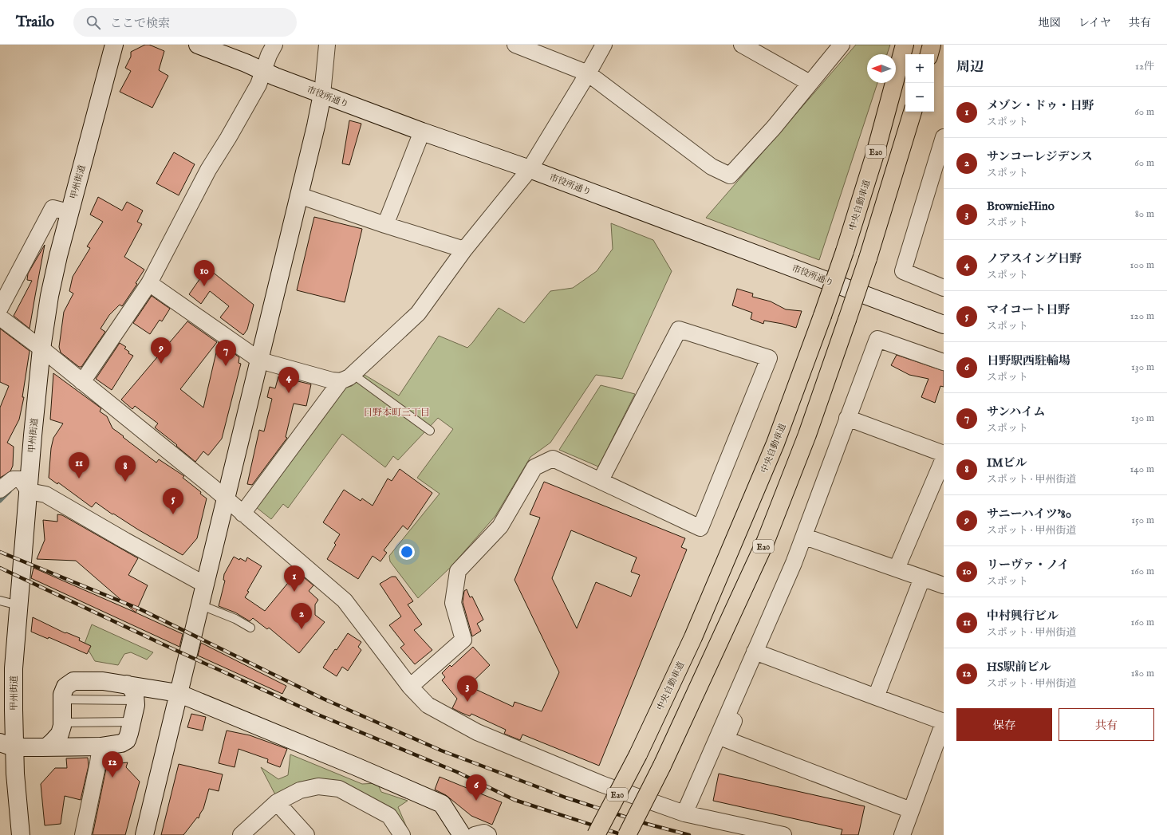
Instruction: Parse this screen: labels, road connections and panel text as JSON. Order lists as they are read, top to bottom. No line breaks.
{"streets":{"highway":["E20","中央自動車道"],"street":["市役所通り","甲州街道"]},"districts":["日野本町三丁目"],"north":"left","page":{"header":"Trailo","search":"ここで検索","nav":["地図","レイヤ","共有"],"heading":["周辺","12件"],"map_buttons":["+","−"],"list":[{"mark":"1","name":"メゾン・ドゥ・日野","note":"スポット","value":"60 m"},{"mark":"2","name":"サンコーレジデンス","note":"スポット","value":"60 m"},{"mark":"3","name":"BrownieHino","note":"スポット","value":"80 m"},{"mark":"4","name":"ノアスイング日野","note":"スポット","value":"100 m"},{"mark":"5","name":"マイコート日野","note":"スポット","value":"120 m"},{"mark":"6","name":"日野駅西駐輪場","note":"スポット","value":"130 m"},{"mark":"7","name":"サンハイム","note":"スポット","value":"130 m"},{"mark":"8","name":"IMビル","note":"スポット · 甲州街道","value":"140 m"},{"mark":"9","name":"サニーハイツ'80","note":"スポット · 甲州街道","value":"150 m"},{"mark":"10","name":"リーヴァ・ノイ","note":"スポット","value":"160 m"},{"mark":"11","name":"中村興行ビル","note":"スポット · 甲州街道","value":"160 m"},{"mark":"12","name":"HS駅前ビル","note":"スポット · 甲州街道","value":"180 m"}],"pins":["10","9","7","4","11","8","5","1","2","3","12","6"],"buttons":["保存","共有"]}}
